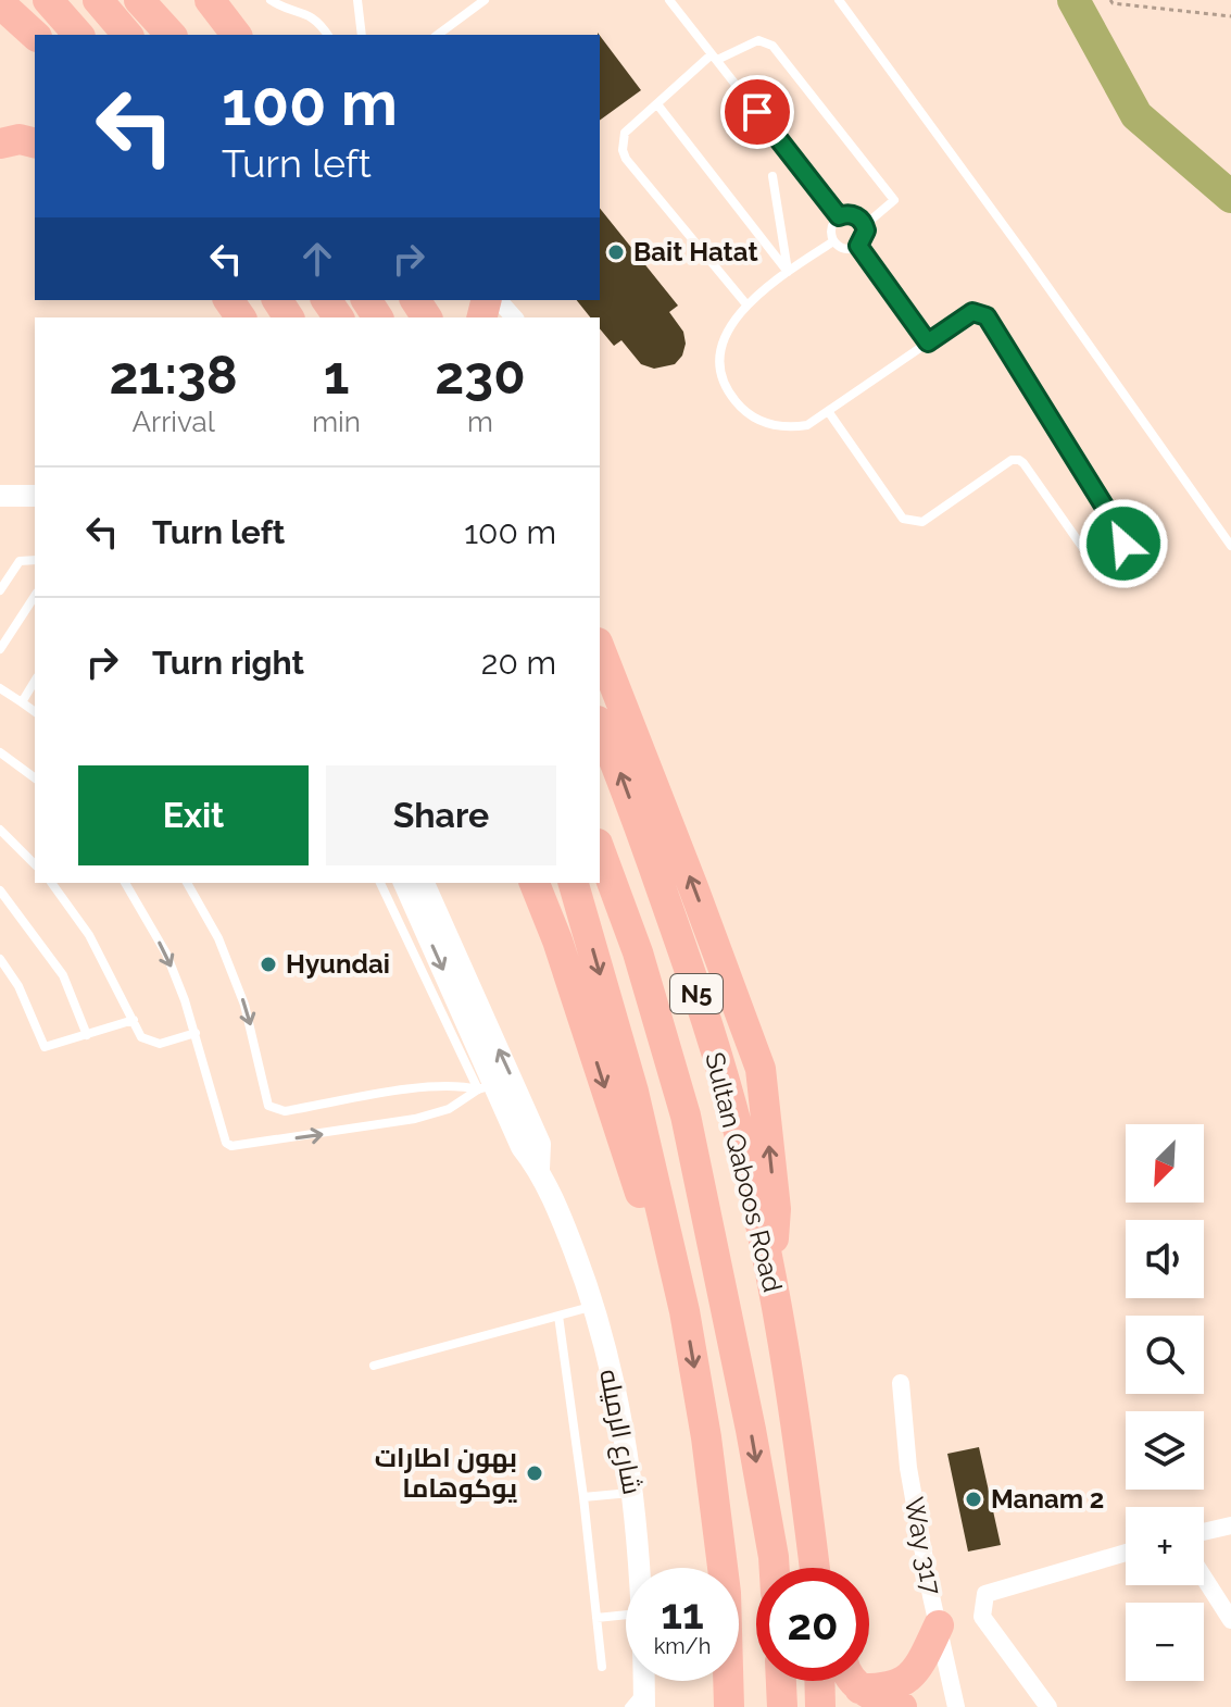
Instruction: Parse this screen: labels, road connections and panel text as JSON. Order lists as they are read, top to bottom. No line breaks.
{"streets":{"highway":["N5","Sultan Qaboos Road"],"street":["شارع الرميله","Way 317"]},"places":["Bait Hatat","Hyundai","بهون اطارات يوكوهاما","Manam 2"],"north":"bottom left","page":{"turn":["100 m","Turn left"],"eta":["21:38","Arrival","1","min","230","m"],"list":[{"name":"Turn left","value":"100 m"},{"name":"Turn right","value":"20 m"}],"buttons":["Exit","Share"],"map_buttons":["+","−"],"speed":"11 km/h","limit":"20"}}
